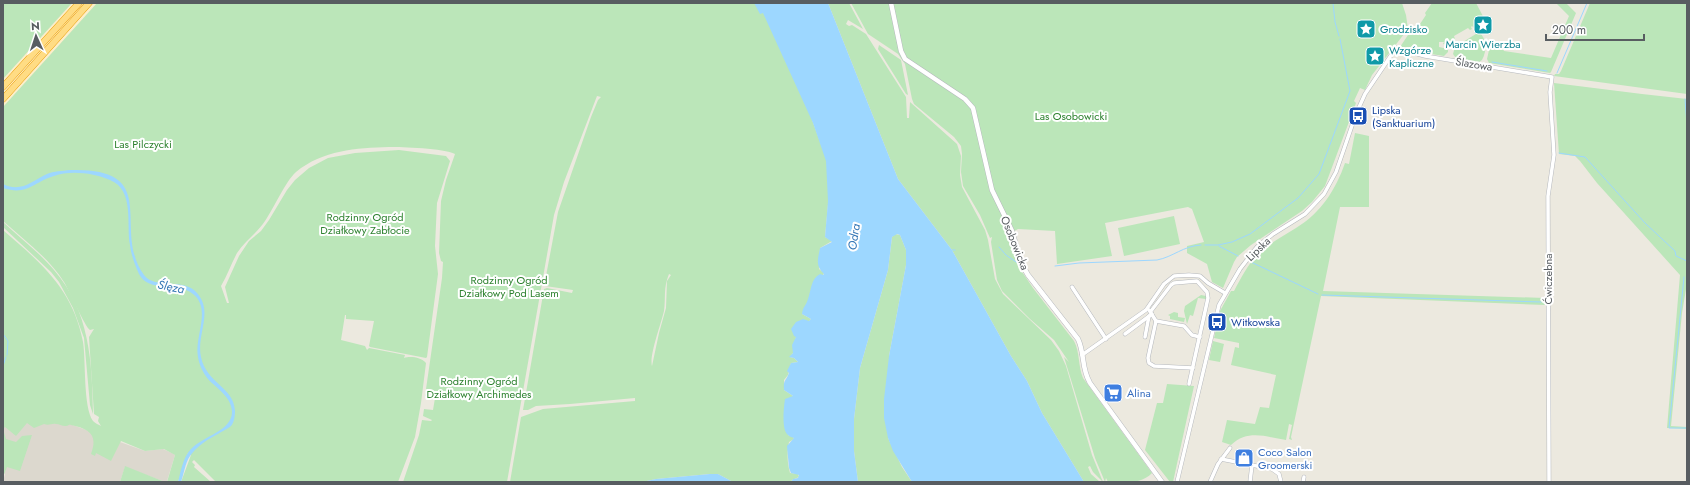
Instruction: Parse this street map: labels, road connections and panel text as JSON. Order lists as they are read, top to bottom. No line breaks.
{"streets":{"street":["Ślazowa","Osobowicka","Lipska","Ćwiczebna"]},"crossings":[["Ślazowa","Lipska"],["Ślazowa","Ćwiczebna"]],"water":["Odra","Ślęza"],"parks":["Las Osobowicki","Las Pilczycki","Rodzinny Ogród Działkowy Zabłocie","Rodzinny Ogród Działkowy Pod Lasem","Rodzinny Ogród Działkowy Archimedes"],"places":{"place":["Marcin Wierzba","Grodzisko","Wzgórze Kapliczne"],"bus stop":["Lipska (Sanktuarium)","Witkowska"],"supermarket":["Alina"],"shop":["Coco Salon Groomerski"]},"scale_bar":"200 m","north":"top"}
